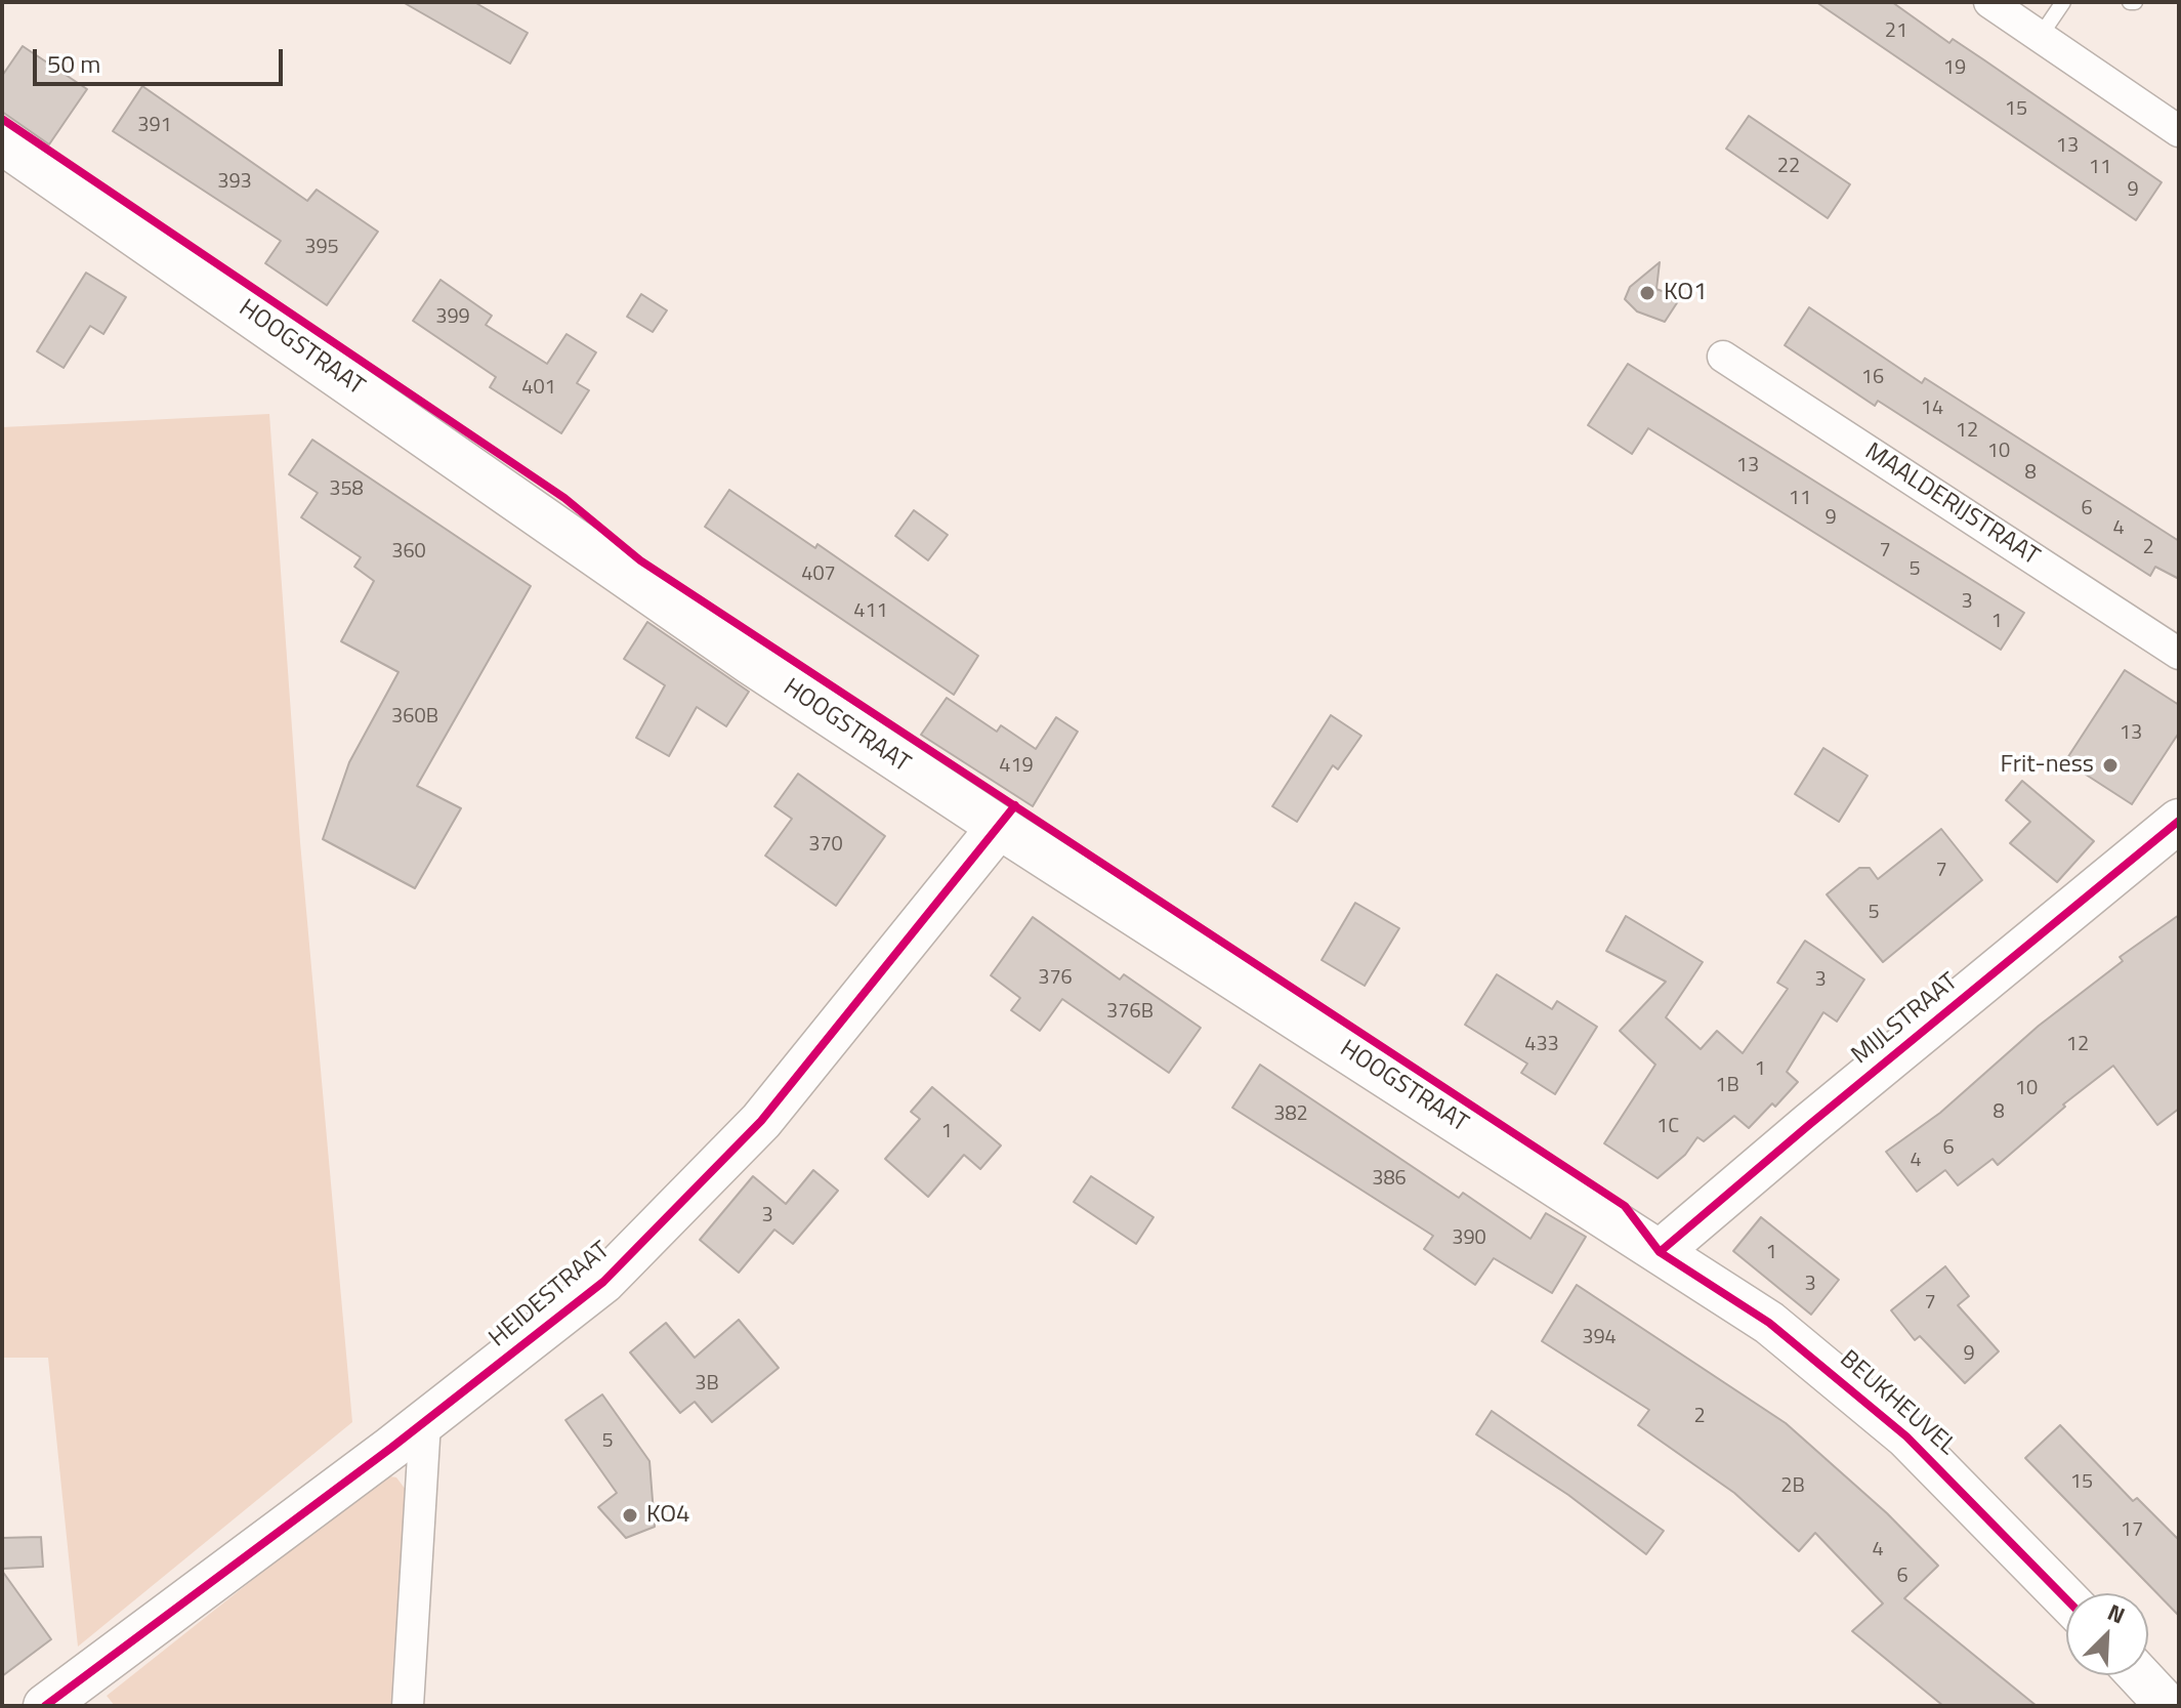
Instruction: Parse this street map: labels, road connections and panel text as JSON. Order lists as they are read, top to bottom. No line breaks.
{"streets":{"street":["HOOGSTRAAT","MAALDERIJSTRAAT","MIJLSTRAAT","HEIDESTRAAT","BEUKHEUVEL"]},"crossings":[["HOOGSTRAAT","MIJLSTRAAT"],["HOOGSTRAAT","HEIDESTRAAT"],["HOOGSTRAAT","BEUKHEUVEL"],["MIJLSTRAAT","BEUKHEUVEL"]],"places":["KO1","Frit-ness","KO4"],"house_numbers":["21","19","15","391","13","22","11","393","9","395","399","16","401","14","12","10","13","8","358","11","6","9","4","2","7","360","5","407","3","411","1","360B","13","419","370","7","5","376","3","376B","433","12","1","1B","10","8","382","1C","1","6","4","386","3","390","1","3","7","394","9","3B","2","5","15","2B","17","4","6"],"scale_bar":"50 m","north":"top right"}
